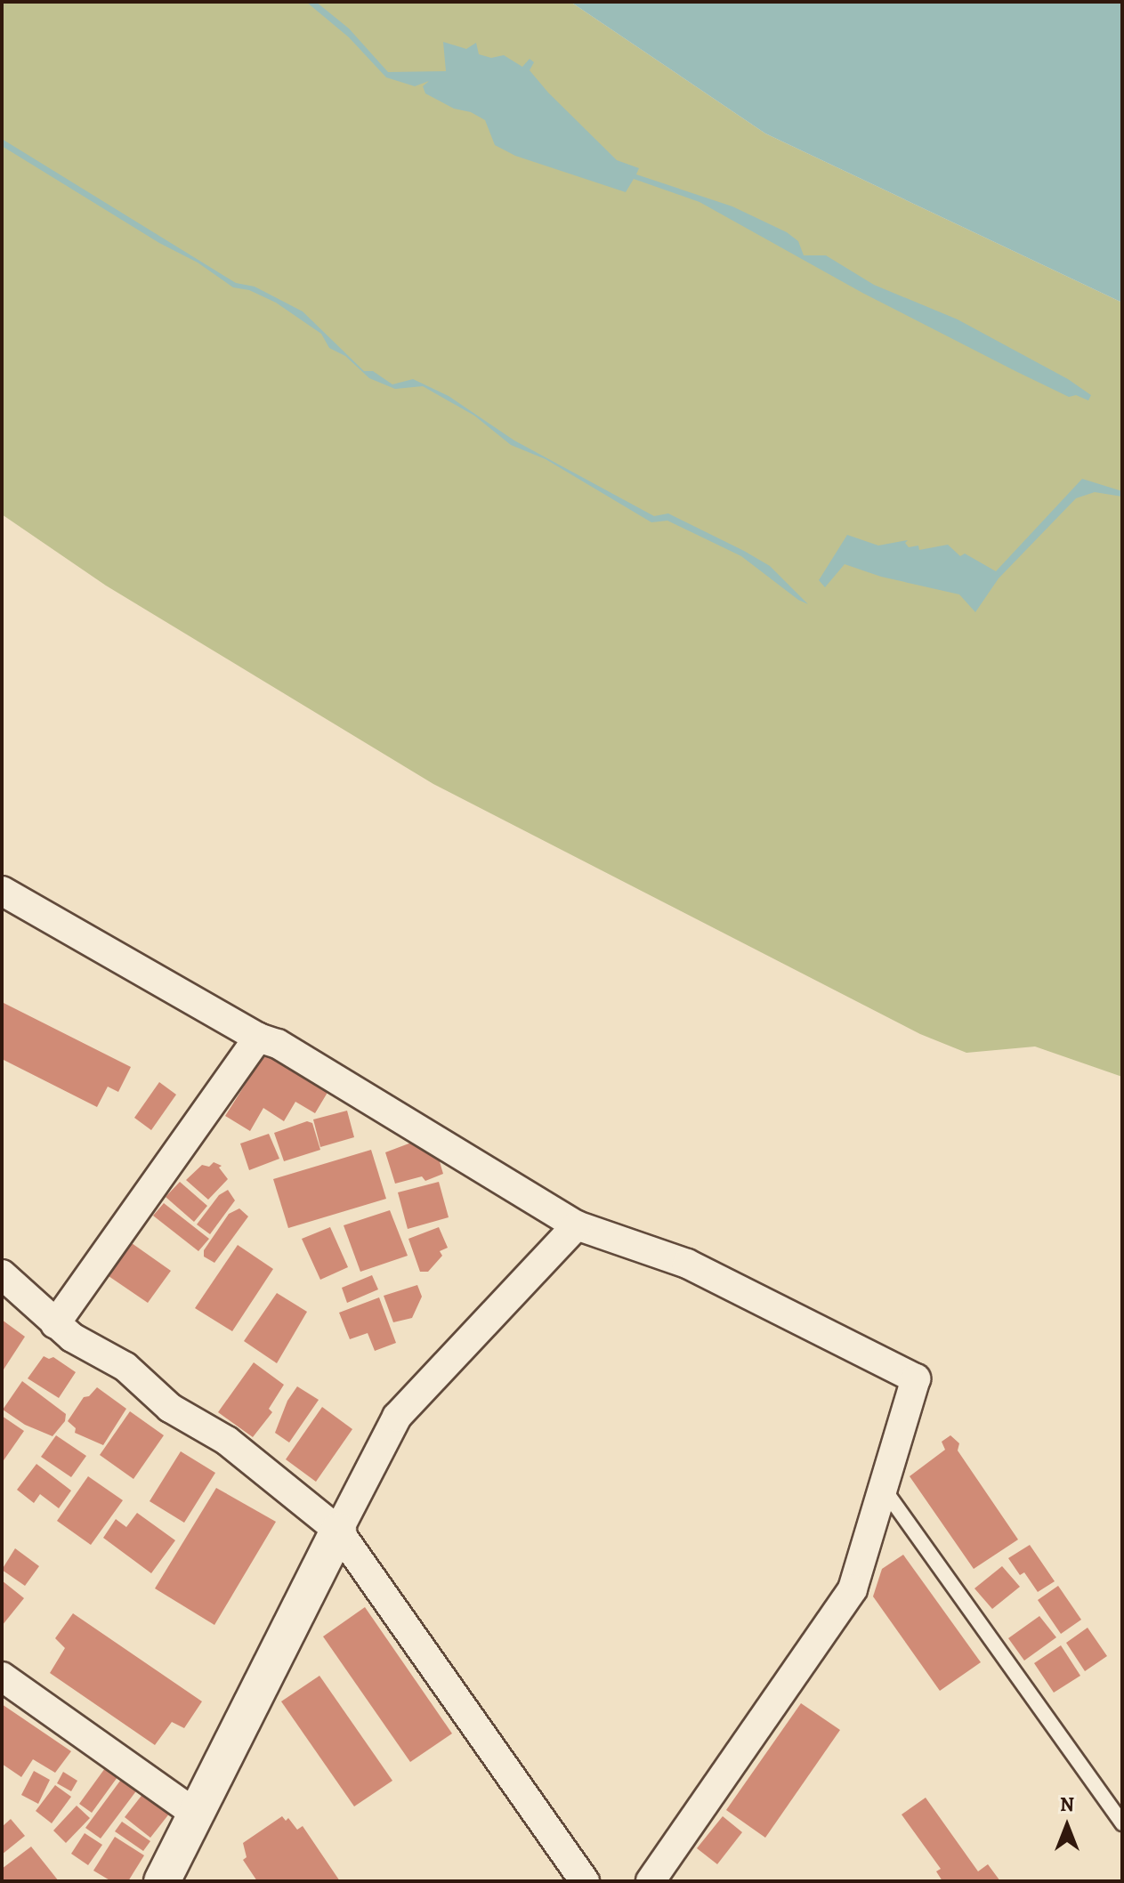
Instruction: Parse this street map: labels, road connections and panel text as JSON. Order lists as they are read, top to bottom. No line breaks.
{"north":"top"}
